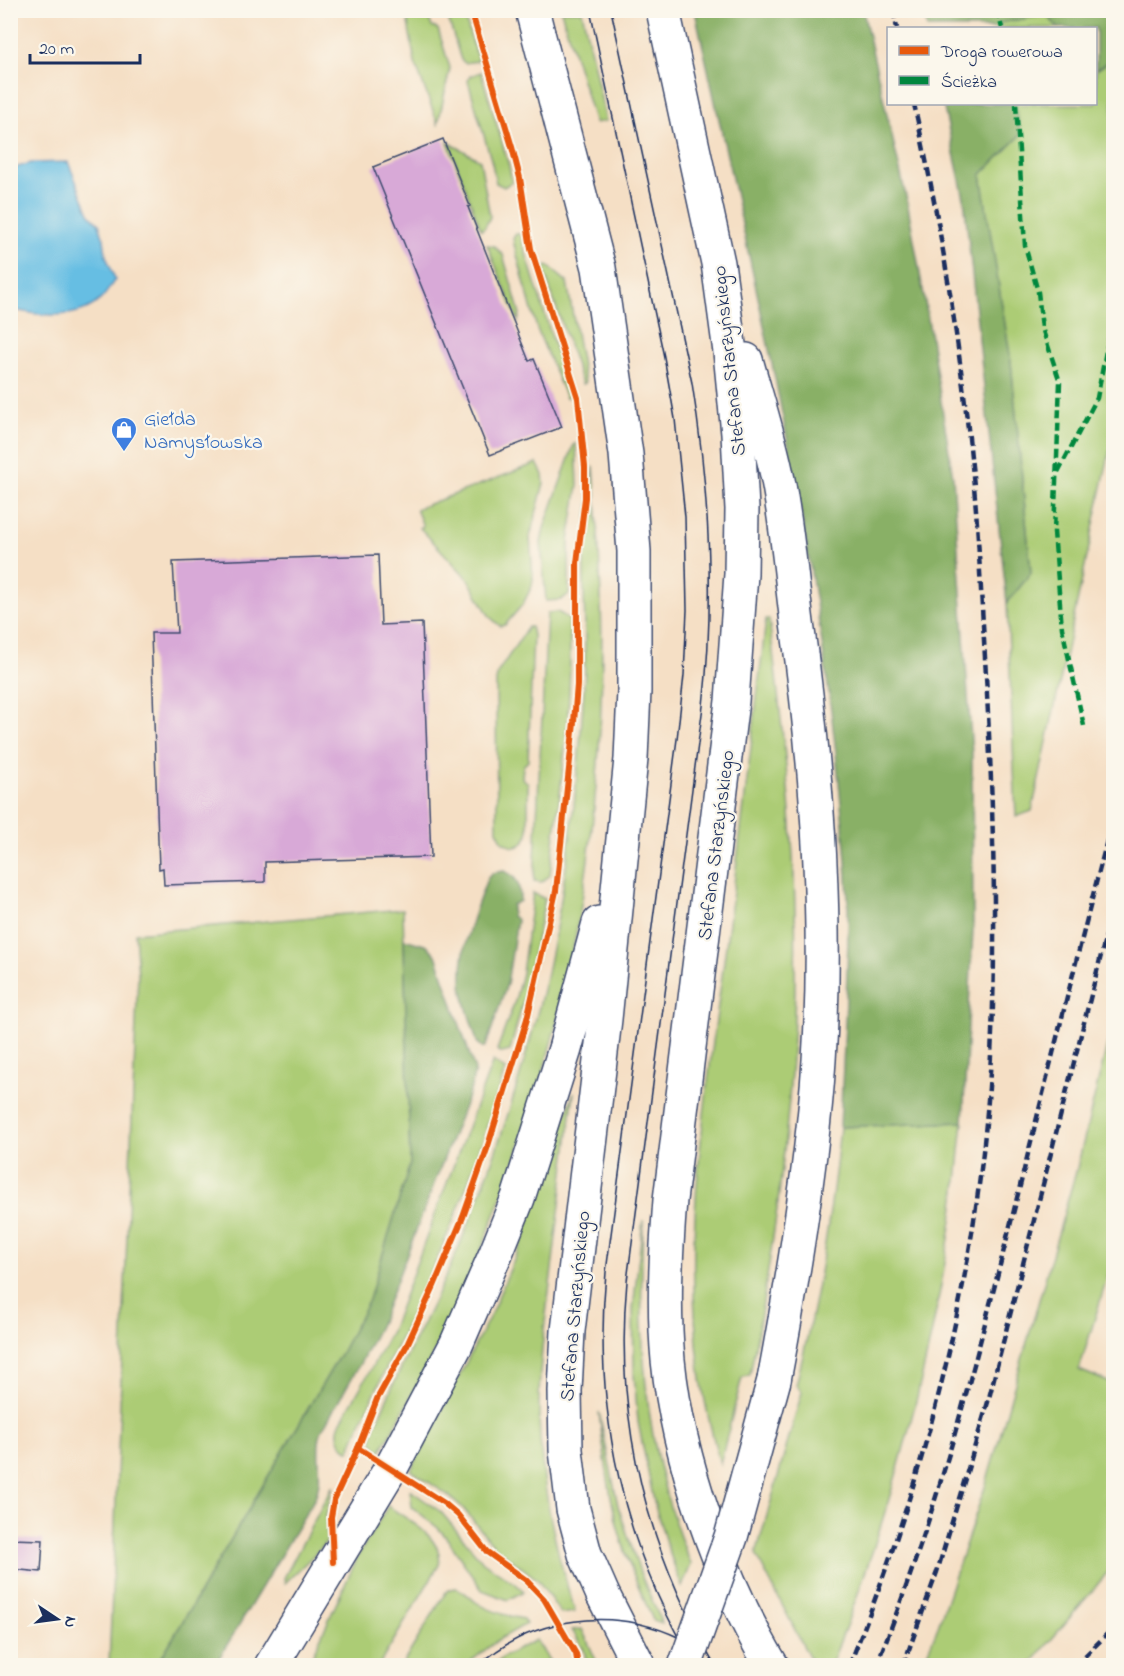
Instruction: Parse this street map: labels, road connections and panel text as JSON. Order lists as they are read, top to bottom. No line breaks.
{"streets":{"main road":["Stefana Starzyńskiego"]},"places":{"shop":["Giełda Namysłowska"]},"legend":["Droga rowerowa","Ścieżka"],"scale_bar":"20 m","north":"right"}
